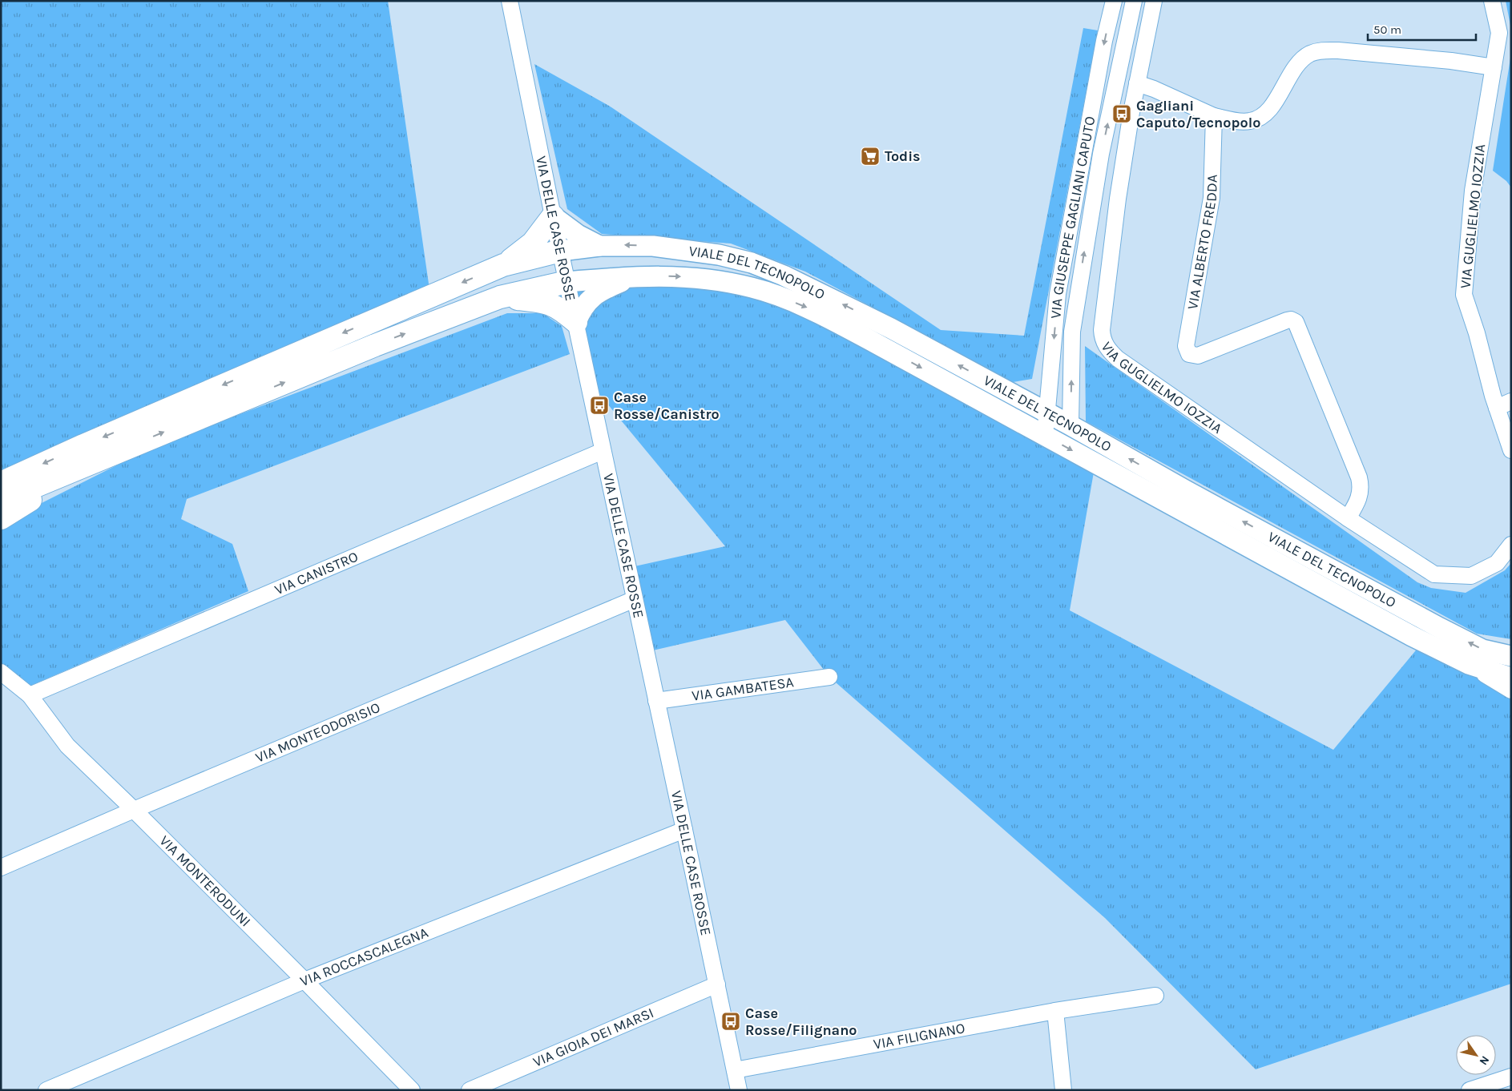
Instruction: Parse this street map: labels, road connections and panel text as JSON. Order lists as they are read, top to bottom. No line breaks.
{"streets":{"main road":["VIALE DEL TECNOPOLO"],"street":["VIA GUGLIELMO IOZZIA","VIA GIUSEPPE GAGLIANI CAPUTO","VIA DELLE CASE ROSSE","VIA ALBERTO FREDDA","VIA CANISTRO","VIA GAMBATESA","VIA MONTEODORISIO","VIA MONTERODUNI","VIA ROCCASCALEGNA","VIA FILIGNANO","VIA GIOIA DEI MARSI"]},"crossings":[["VIA GUGLIELMO IOZZIA","VIA ALBERTO FREDDA"],["VIA GIUSEPPE GAGLIANI CAPUTO","VIALE DEL TECNOPOLO"],["VIA DELLE CASE ROSSE","VIALE DEL TECNOPOLO"],["VIA DELLE CASE ROSSE","VIA CANISTRO"],["VIA DELLE CASE ROSSE","VIA GAMBATESA"],["VIA DELLE CASE ROSSE","VIA MONTEODORISIO"],["VIA DELLE CASE ROSSE","VIA ROCCASCALEGNA"],["VIA DELLE CASE ROSSE","VIA FILIGNANO"],["VIA DELLE CASE ROSSE","VIA GIOIA DEI MARSI"],["VIA CANISTRO","VIA MONTERODUNI"],["VIA MONTEODORISIO","VIA MONTERODUNI"],["VIA MONTERODUNI","VIA ROCCASCALEGNA"]],"places":{"bus stop":["Gagliani Caputo/Tecnopolo","Case Rosse/Canistro","Case Rosse/Filignano"],"supermarket":["Todis"]},"scale_bar":"50 m","north":"bottom right"}
